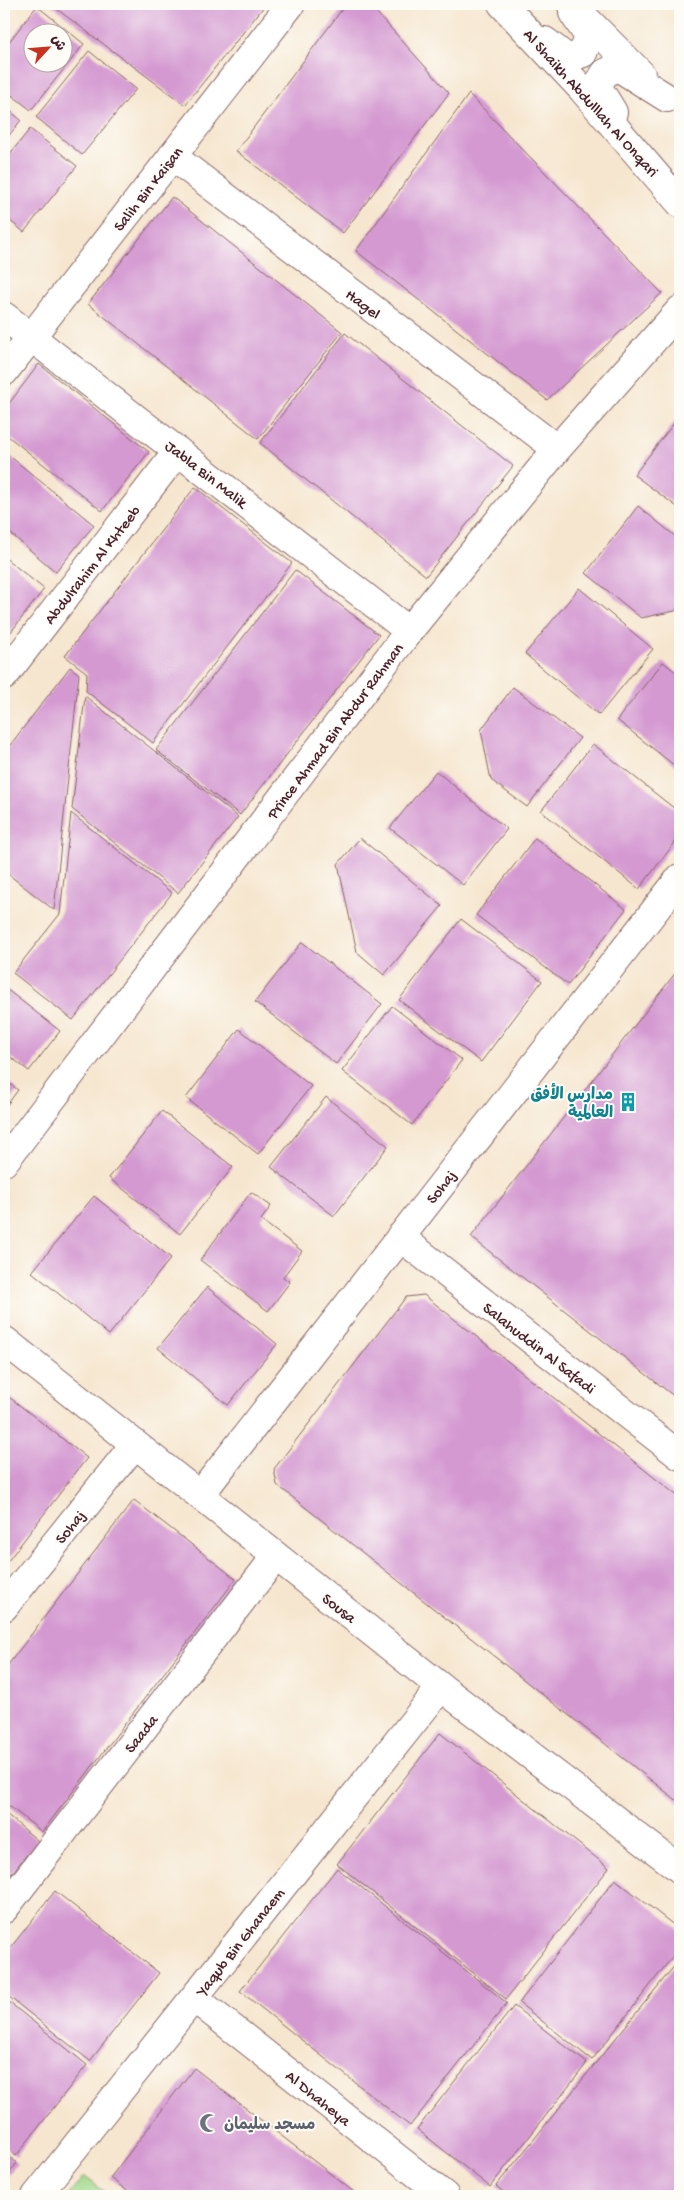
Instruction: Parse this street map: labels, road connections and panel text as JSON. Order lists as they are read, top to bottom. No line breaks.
{"streets":{"street":["Al Shaikh Abdulllah Al Onqari","Salih Bin Kaisan","Hagel","Jabla Bin Malik","Abdulrahim Al Khteeb","Prince Ahmad Bin Abdur Rahman","Sohaj","Salahuddin Al Safadi","Sousa","Saada","Yaqub Bin Ghanaem","Al Dhaheya"]},"crossings":[["Salih Bin Kaisan","Hagel"],["Salih Bin Kaisan","Jabla Bin Malik"],["Hagel","Prince Ahmad Bin Abdur Rahman"],["Jabla Bin Malik","Abdulrahim Al Khteeb"],["Jabla Bin Malik","Prince Ahmad Bin Abdur Rahman"],["Sohaj","Salahuddin Al Safadi"],["Sohaj","Sousa"],["Sousa","Saada"],["Sousa","Yaqub Bin Ghanaem"],["Yaqub Bin Ghanaem","Al Dhaheya"]],"places":{"building":["مدارس الأفق العالمية"],"mosque":["مسجد سليمان"]},"north":"top right"}
